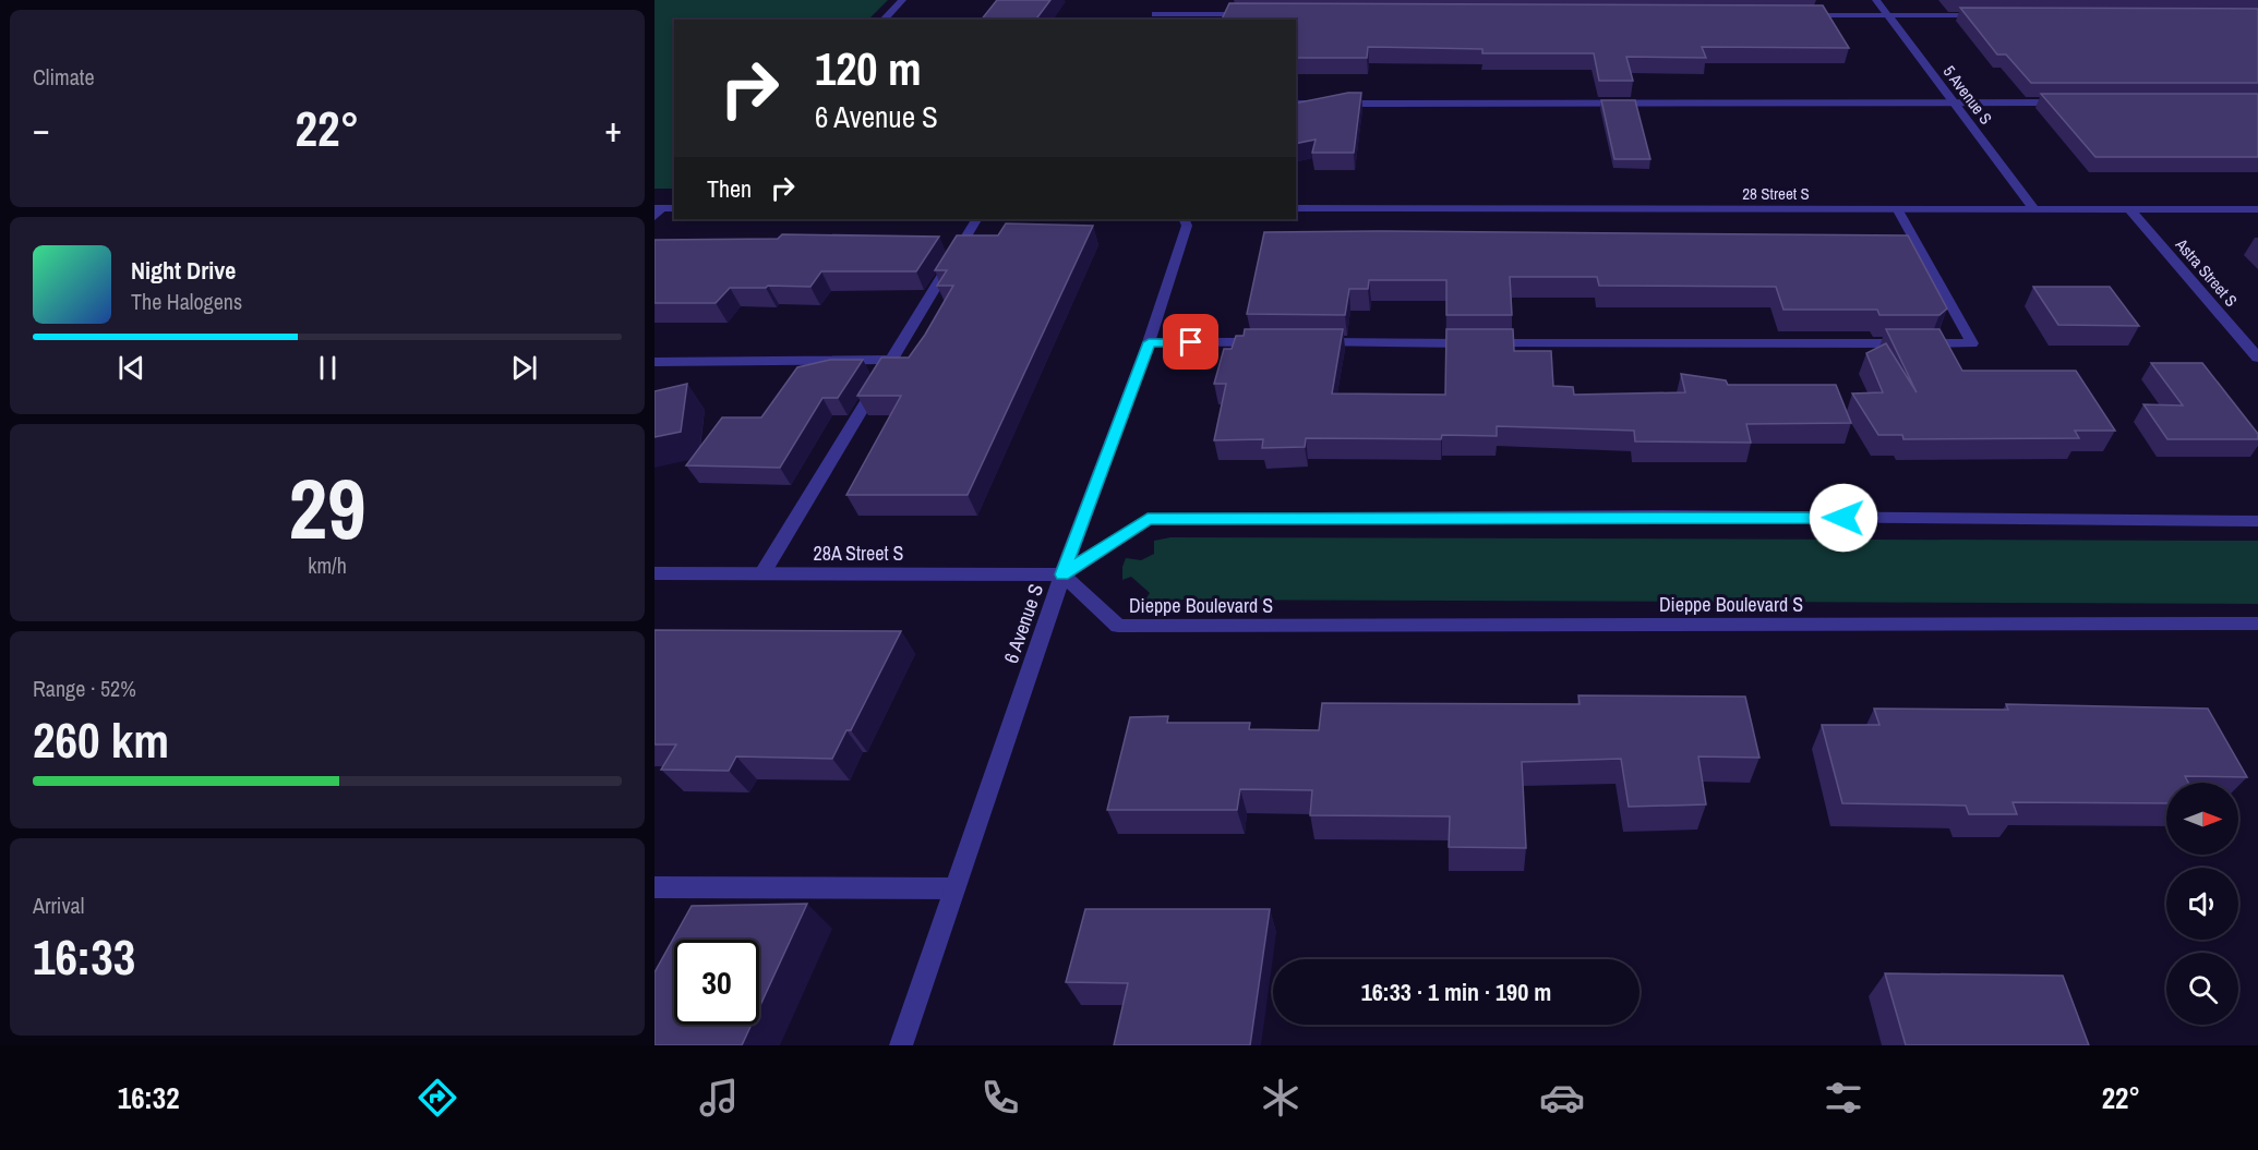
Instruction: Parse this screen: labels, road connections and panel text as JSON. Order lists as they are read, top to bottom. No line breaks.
{"streets":{"street":["5 Avenue S","28 Street S","Astra Street S","28A Street S","Dieppe Boulevard S","6 Avenue S"]},"crossings":[["5 Avenue S","28 Street S"],["28 Street S","Astra Street S"],["28A Street S","Dieppe Boulevard S"],["28A Street S","6 Avenue S"],["Dieppe Boulevard S","6 Avenue S"]],"north":"right","page":{"tile":["Climate",["29","km/h"],["Range · 52%","260 km"],["Arrival","16:33"]],"turn":["120 m","6 Avenue S"],"heat":["−","22°","+"],"then":"Then","song":["Night Drive","The Halogens"],"limit":"30","trip":"16:33 · 1 min · 190 m","tabs":["16:32","22°"]}}
